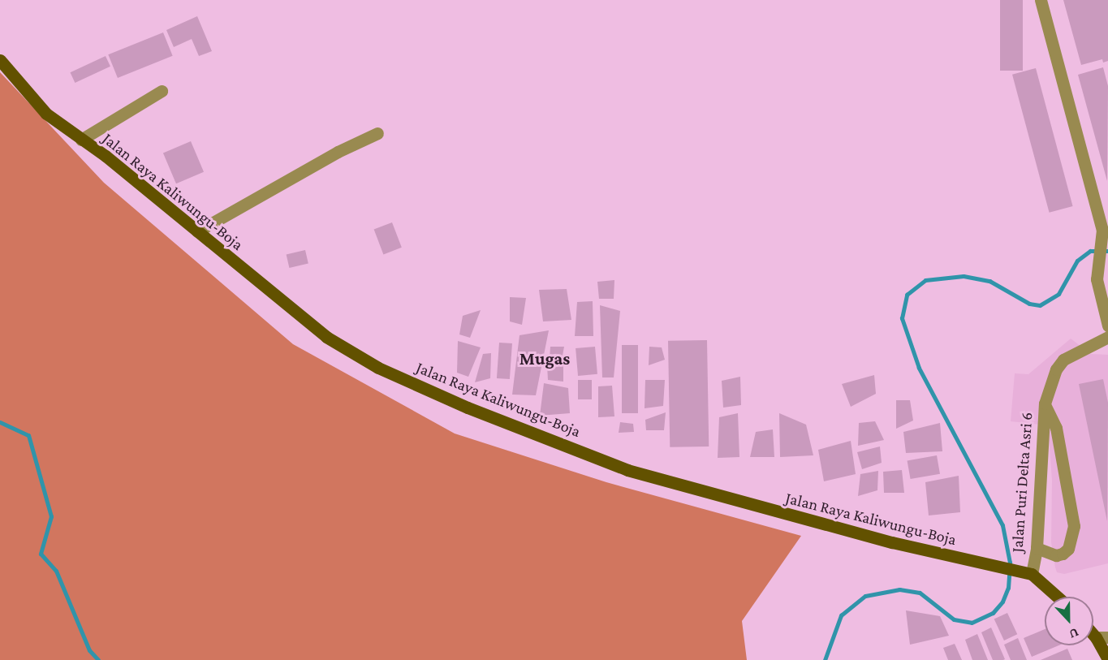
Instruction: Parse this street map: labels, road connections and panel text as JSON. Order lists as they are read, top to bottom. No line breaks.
{"streets":{"main road":["Jalan Raya Kaliwungu-Boja"],"street":["Jalan Puri Delta Asri 6"]},"crossings":[["Jalan Raya Kaliwungu-Boja","Jalan Puri Delta Asri 6"]],"districts":["Mugas"],"north":"bottom"}
